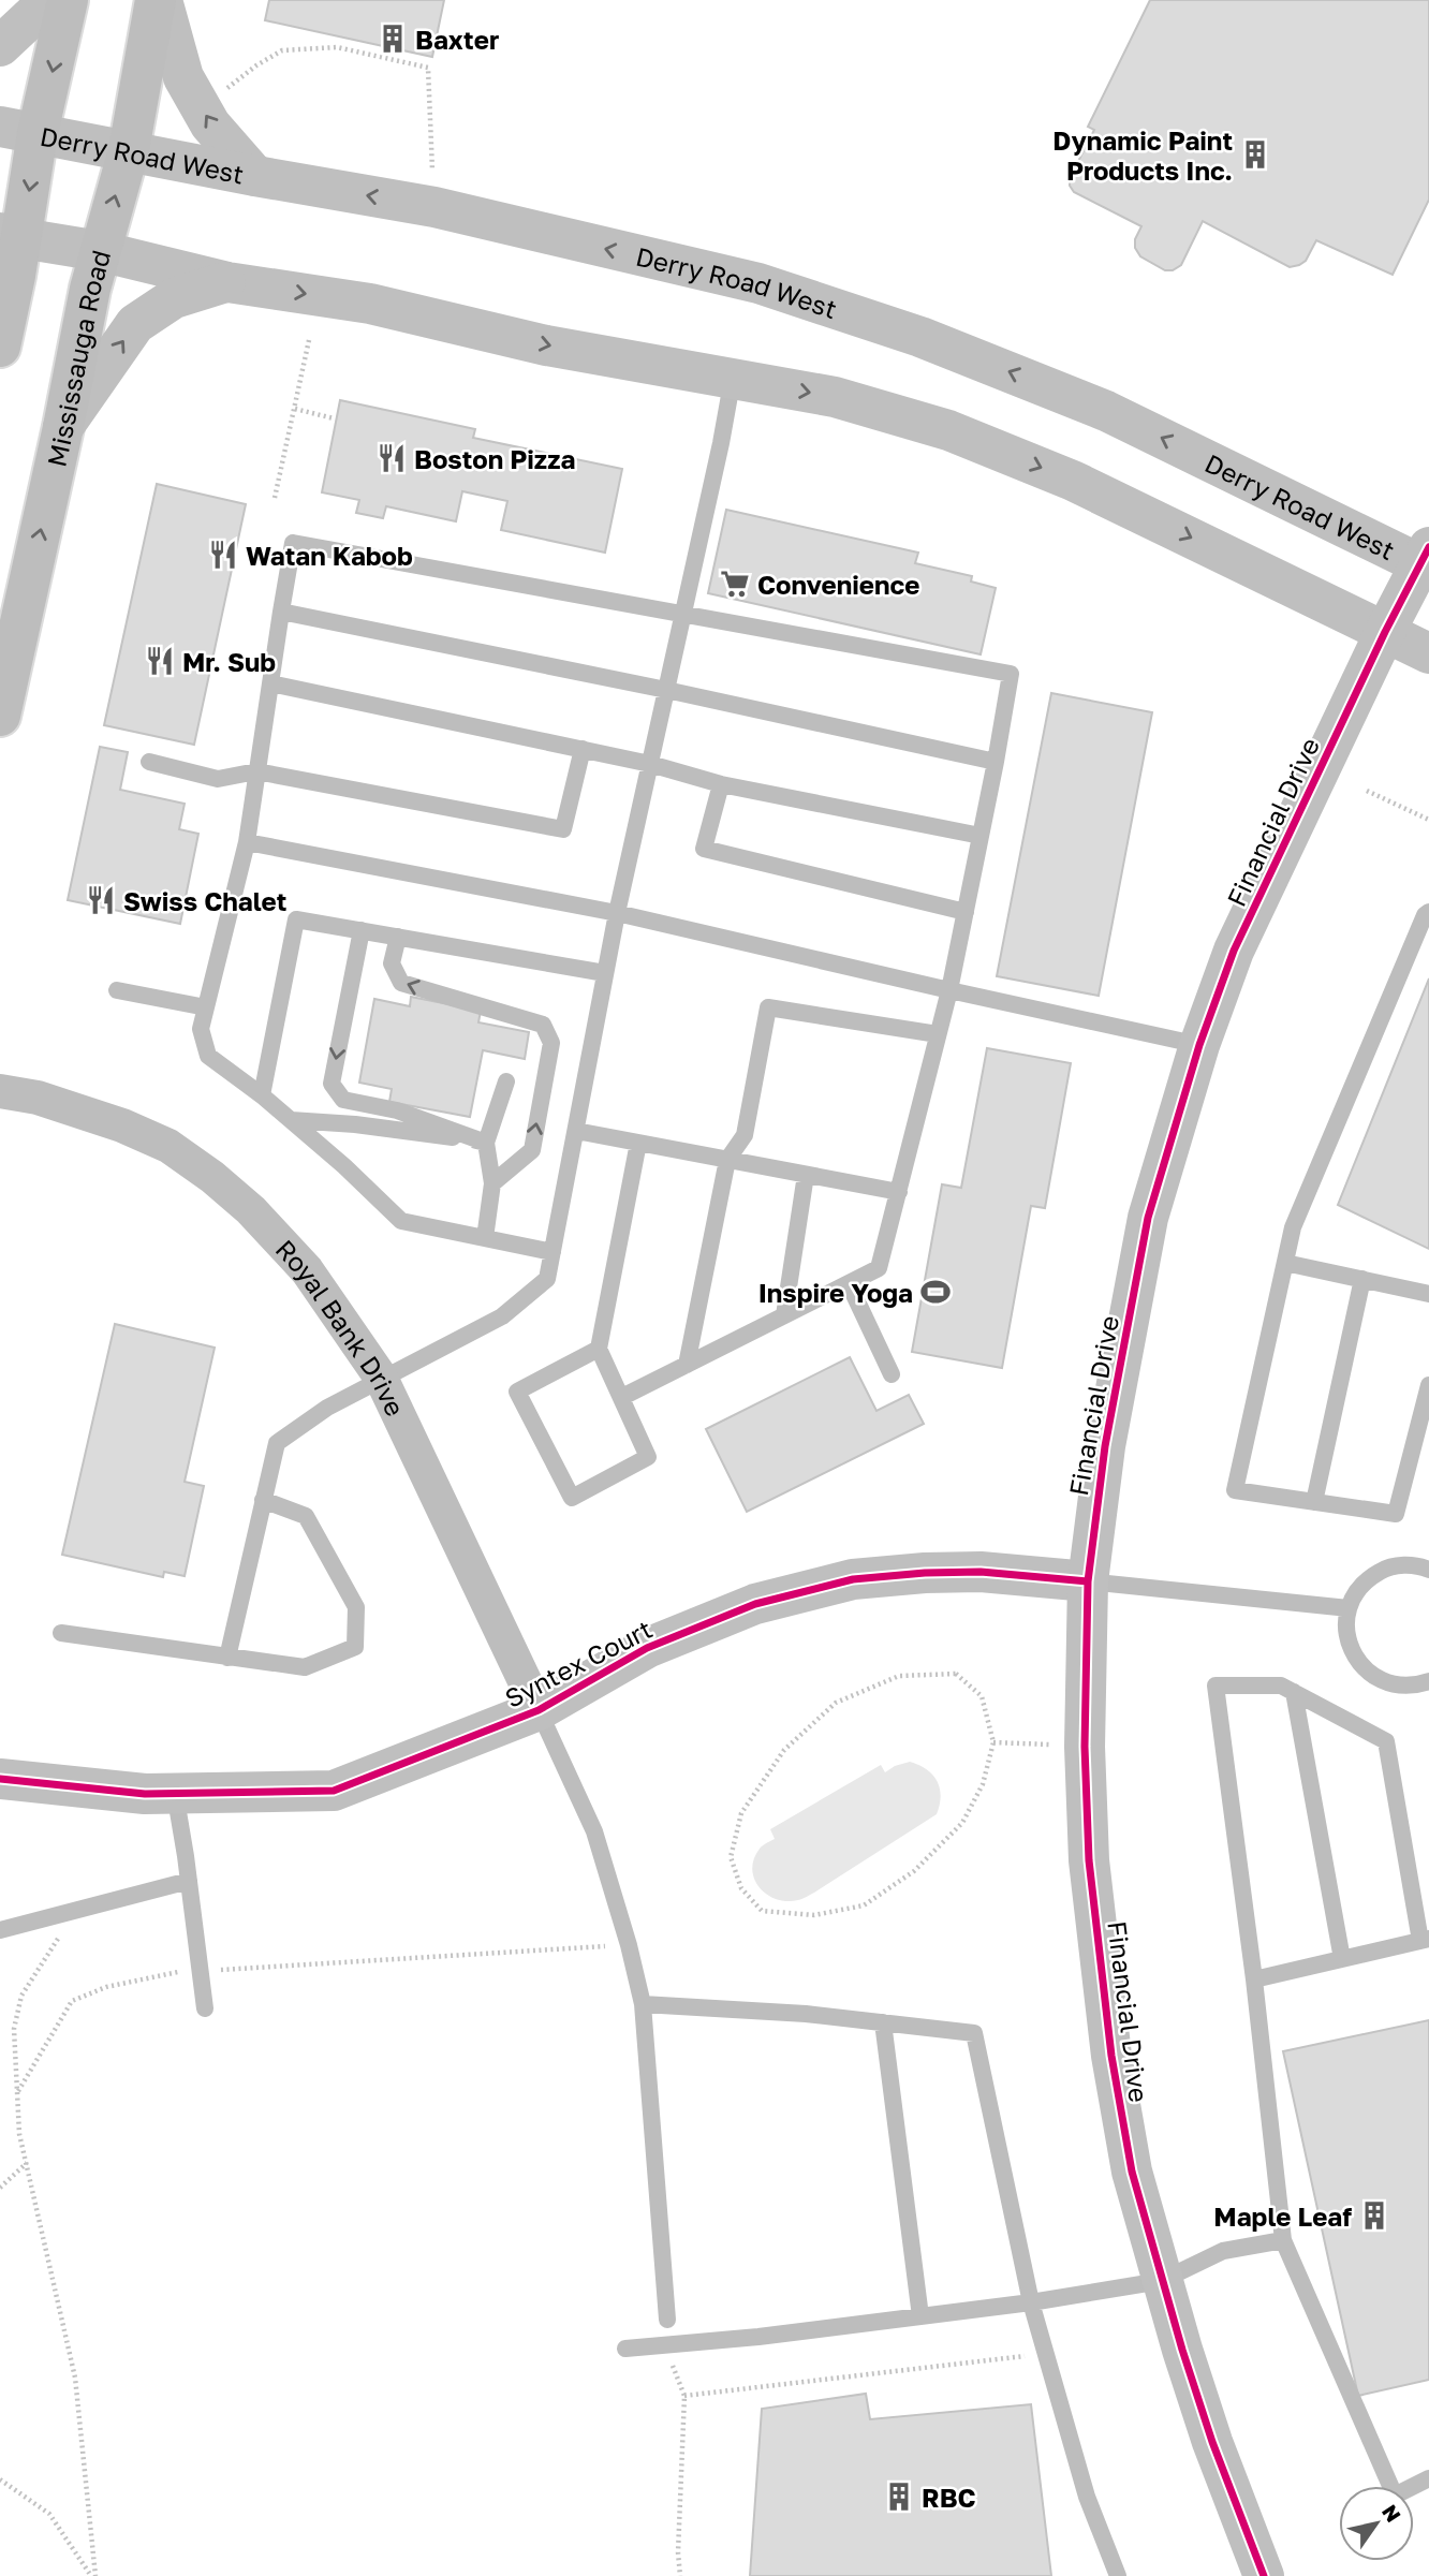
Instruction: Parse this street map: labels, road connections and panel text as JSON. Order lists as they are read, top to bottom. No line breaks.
{"streets":{"main road":["Derry Road West","Mississauga Road","Financial Drive","Syntex Court"],"street":["Royal Bank Drive"]},"crossings":[["Derry Road West","Mississauga Road"],["Derry Road West","Financial Drive"],["Financial Drive","Syntex Court"],["Royal Bank Drive","Syntex Court"]],"one_way":["Mississauga Road"],"places":{"building":["Baxter","Dynamic Paint Products Inc.","Maple Leaf","RBC"],"restaurant":["Boston Pizza","Watan Kabob","Mr. Sub","Swiss Chalet"],"supermarket":["Convenience"],"sports":["Inspire Yoga"]},"north":"top right"}
